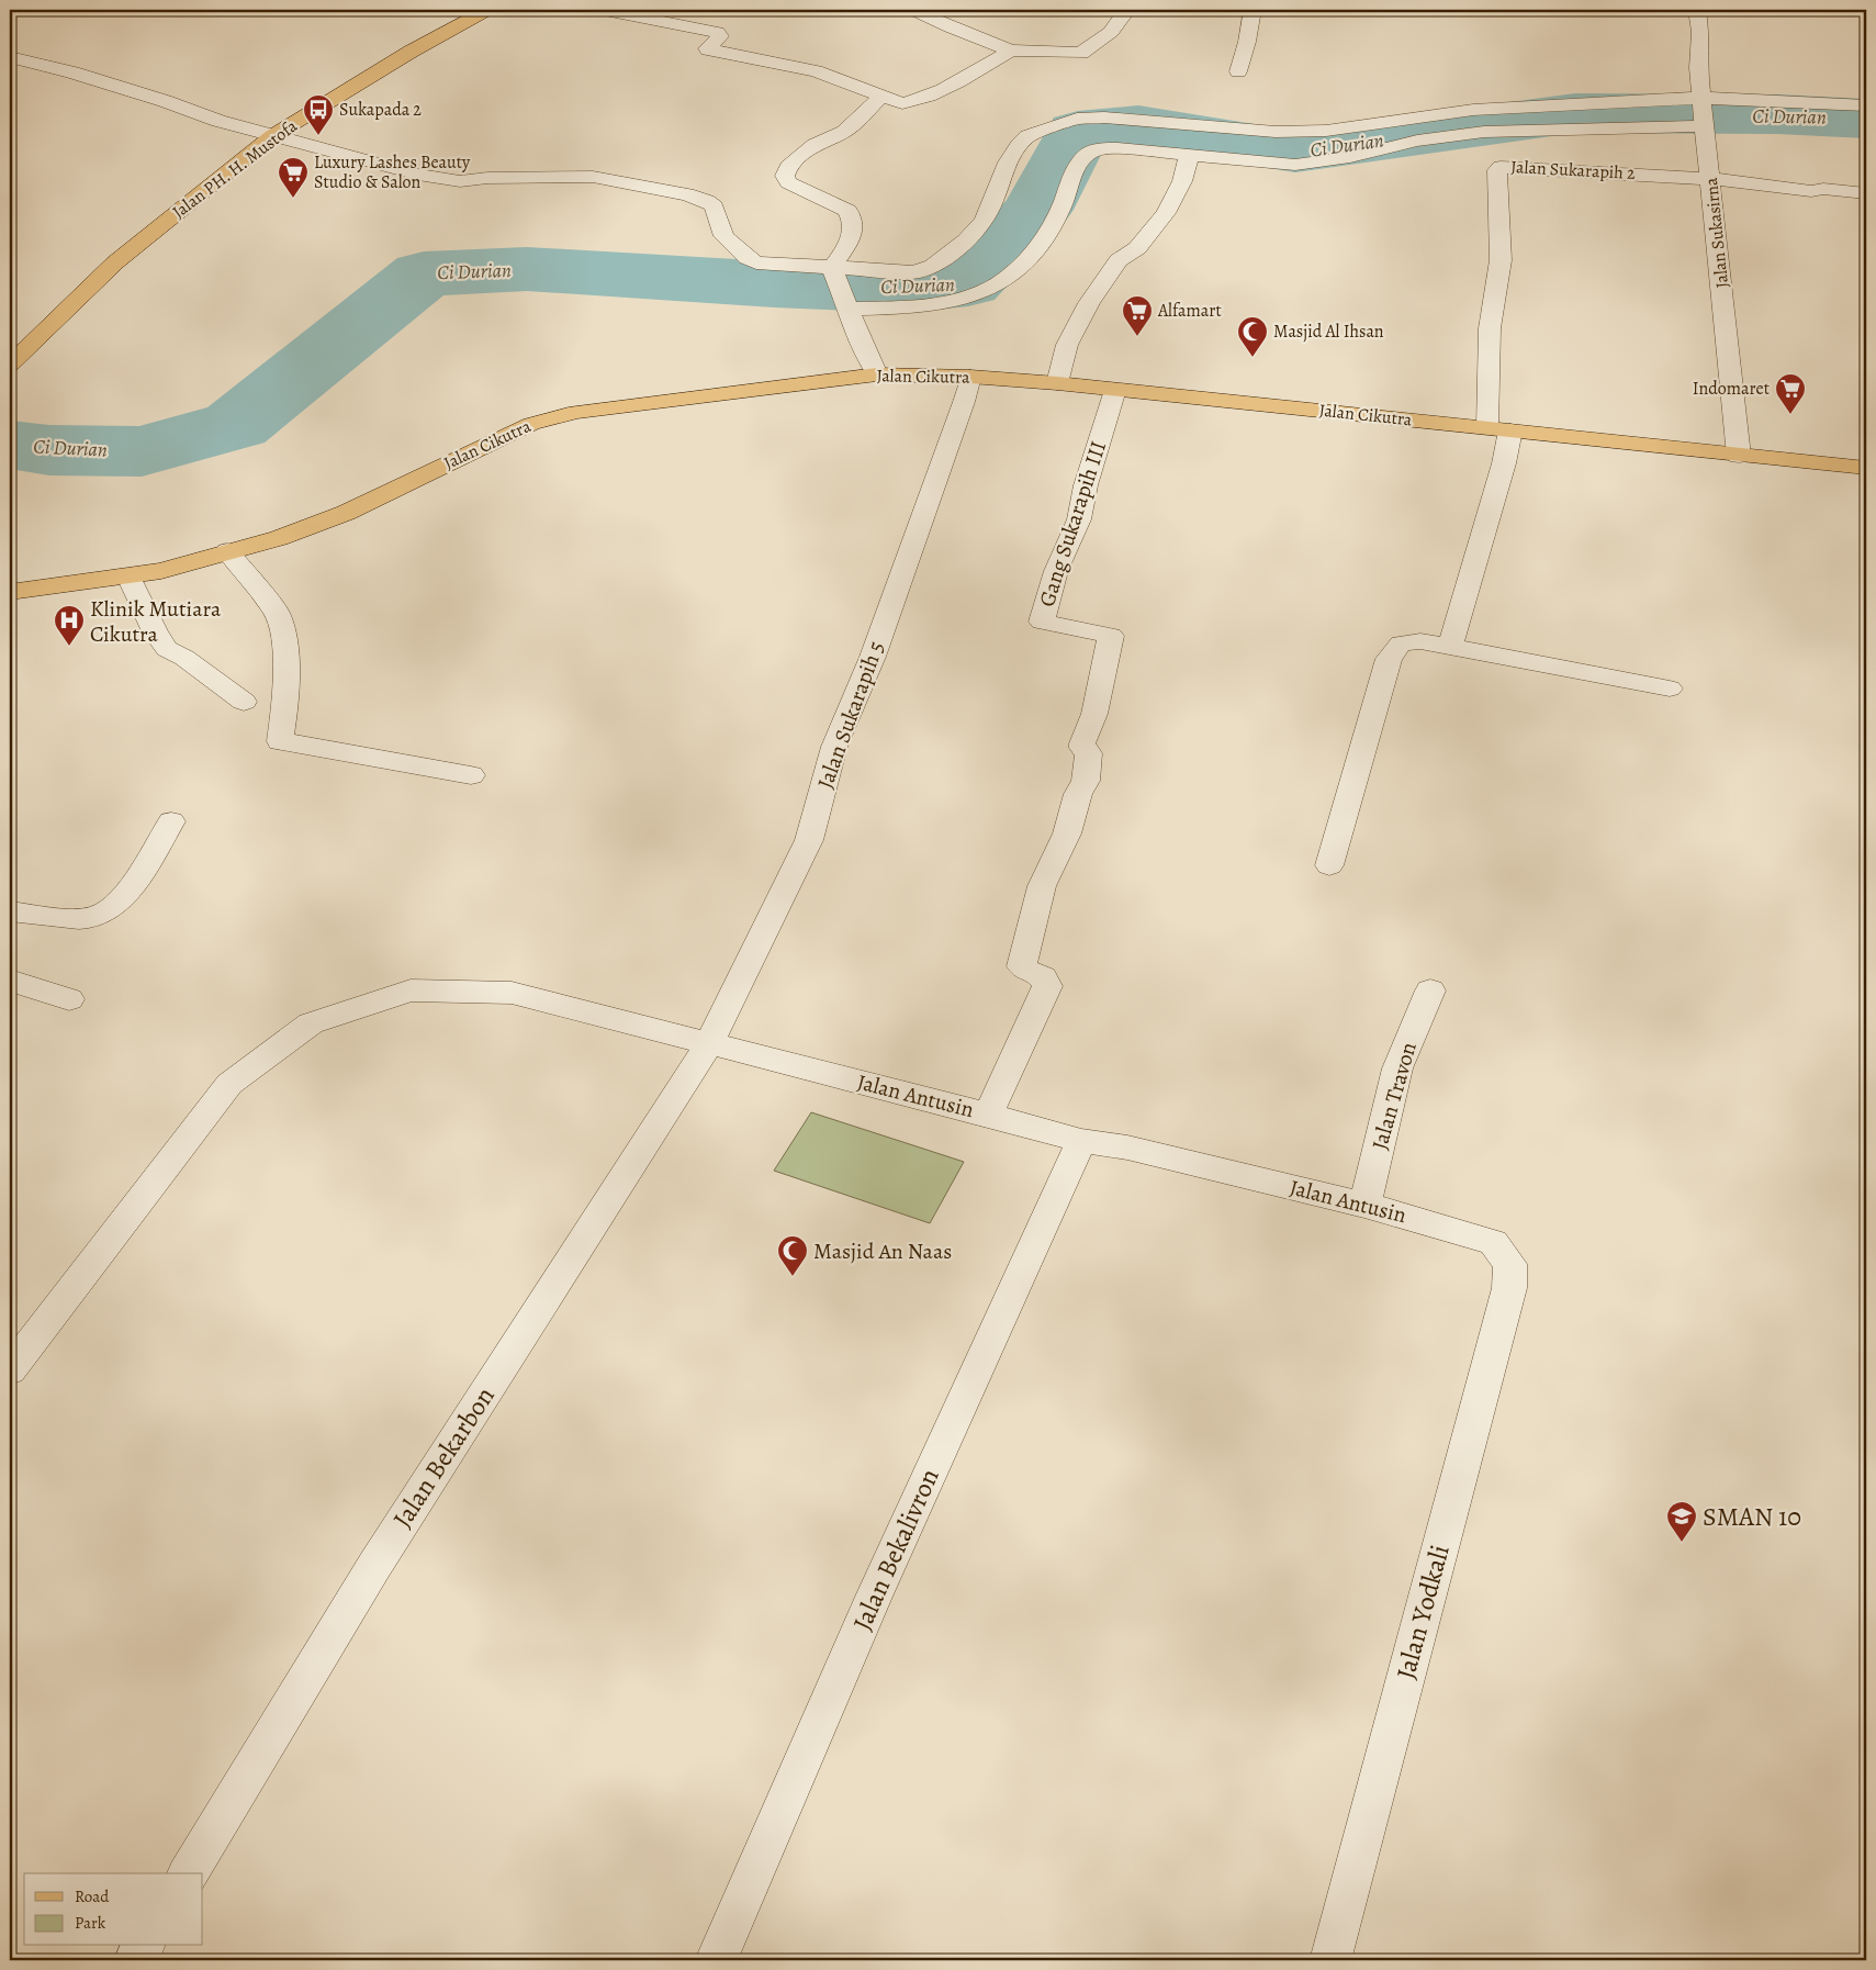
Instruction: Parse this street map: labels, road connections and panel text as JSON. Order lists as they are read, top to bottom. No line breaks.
{"streets":{"main road":["Jalan PH. H. Mustofa","Jalan Cikutra"],"street":["Jalan Sukarapih 2","Jalan Sukasirna","Gang Sukarapih III","Jalan Sukarapih 5","Jalan Antusin","Jalan Travon","Jalan Bekarbon","Jalan Bekalivron","Jalan Yodkali"]},"crossings":[["Jalan Sukarapih 2","Jalan Sukasirna"],["Jalan Sukarapih 2","Jalan Cikutra"],["Jalan Sukasirna","Jalan Cikutra"],["Jalan Cikutra","Gang Sukarapih III"],["Jalan Cikutra","Jalan Sukarapih 5"],["Gang Sukarapih III","Jalan Antusin"],["Jalan Sukarapih 5","Jalan Antusin"],["Jalan Sukarapih 5","Jalan Bekarbon"],["Jalan Antusin","Jalan Travon"],["Jalan Antusin","Jalan Bekarbon"],["Jalan Antusin","Jalan Bekalivron"],["Jalan Antusin","Jalan Yodkali"]],"water":["Ci Durian"],"places":{"bus stop":["Sukapada 2"],"supermarket":["Luxury Lashes Beauty Studio & Salon","Alfamart","Indomaret"],"mosque":["Masjid Al Ihsan","Masjid An Naas"],"hospital":["Klinik Mutiara Cikutra"],"school or university":["SMAN 10"]},"legend":["Road","Park"]}
